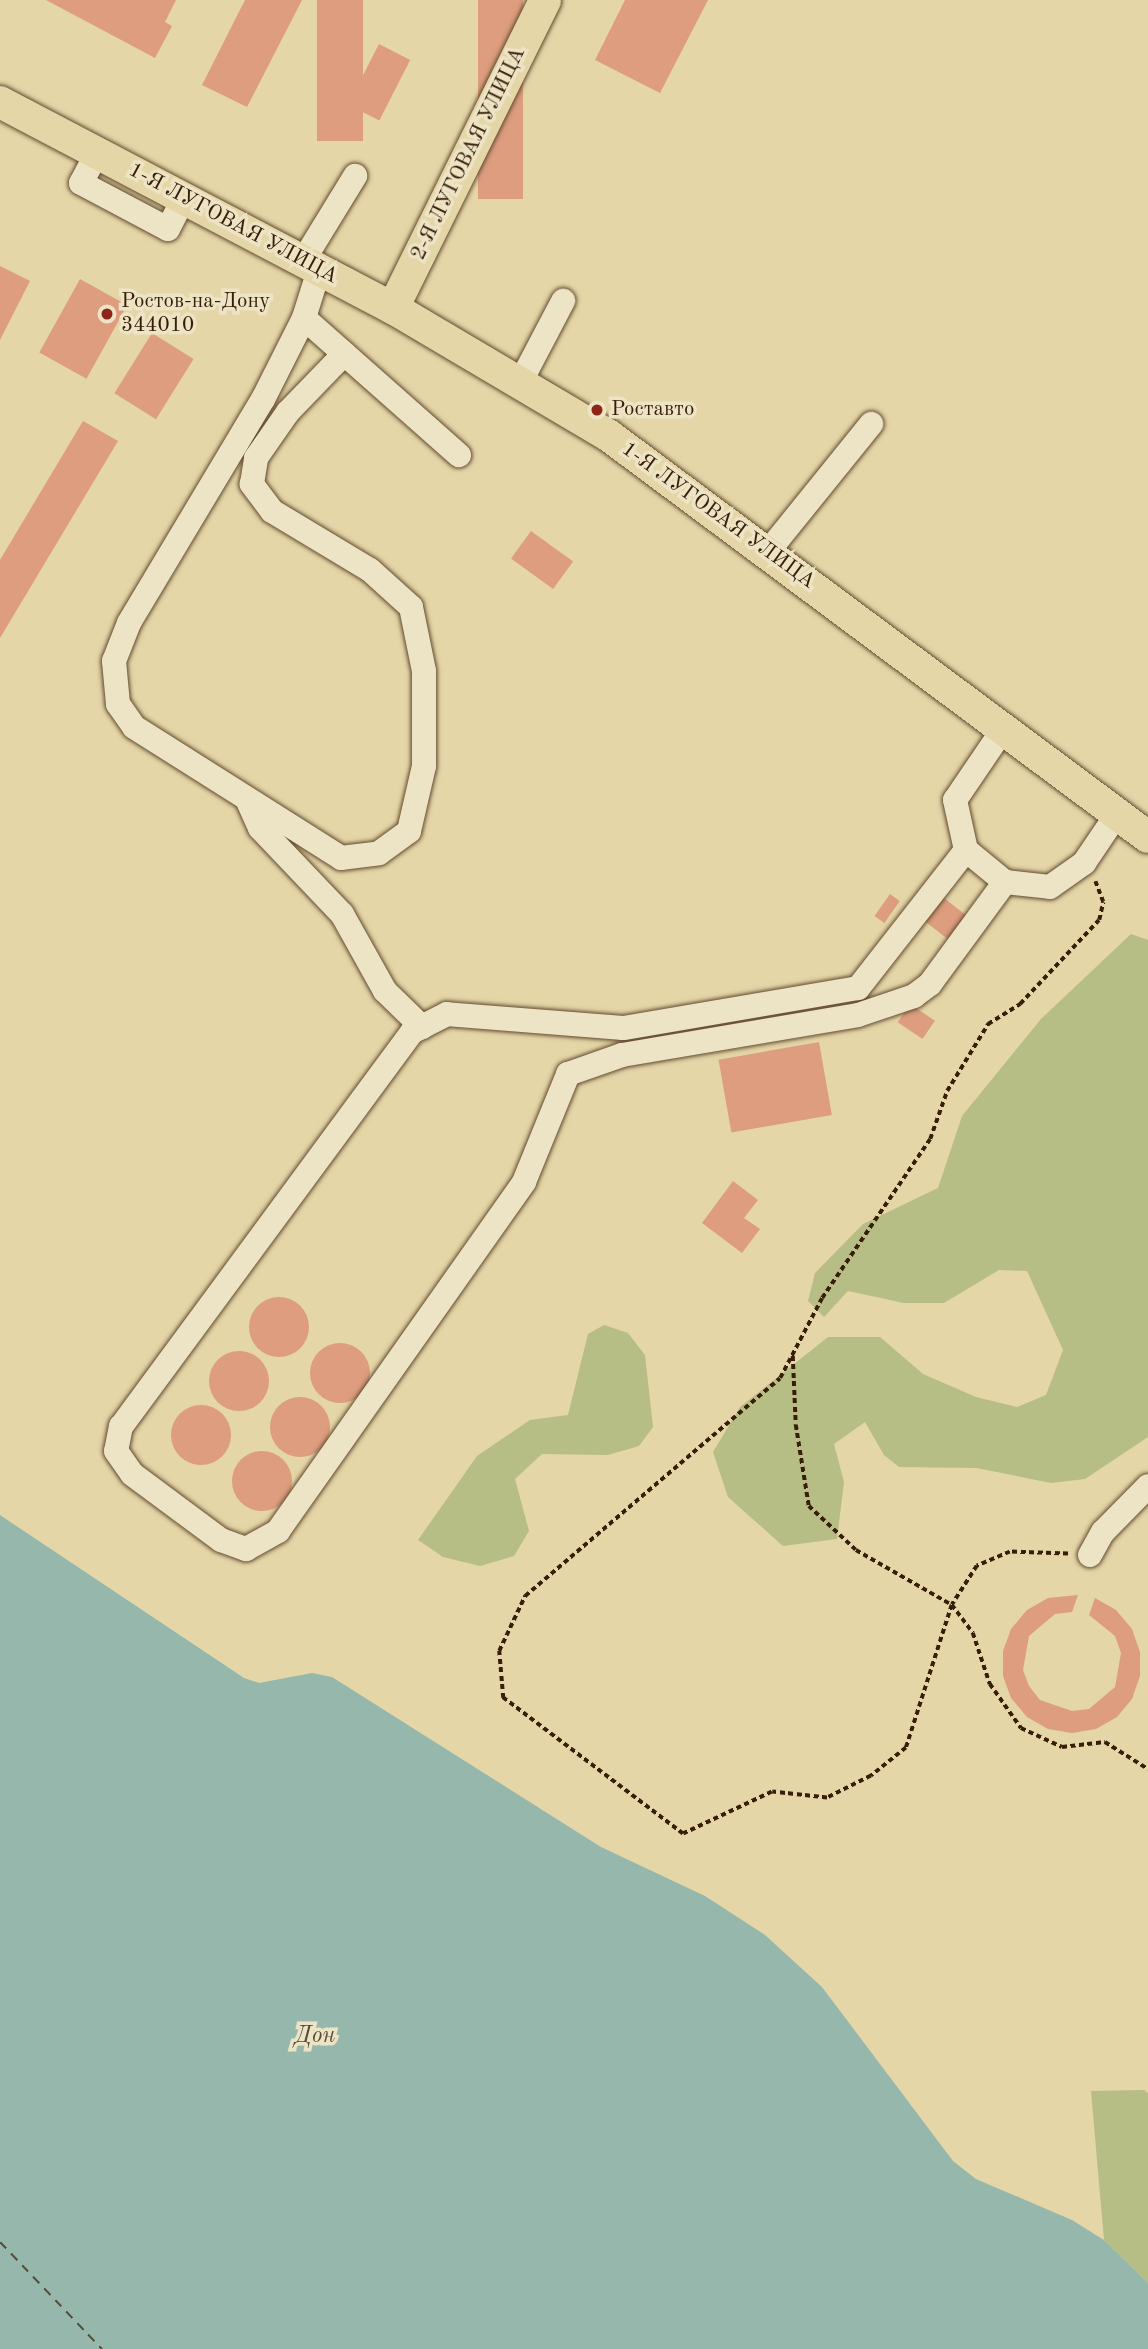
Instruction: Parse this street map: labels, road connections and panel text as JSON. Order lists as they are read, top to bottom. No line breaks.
{"streets":{"main road":["2-Я ЛУГОВАЯ УЛИЦА","1-Я ЛУГОВАЯ УЛИЦА"]},"crossings":[["2-Я ЛУГОВАЯ УЛИЦА","1-Я ЛУГОВАЯ УЛИЦА"]],"water":["Дон"],"places":["Ростов-на-Дону 344010","Роставто"]}
